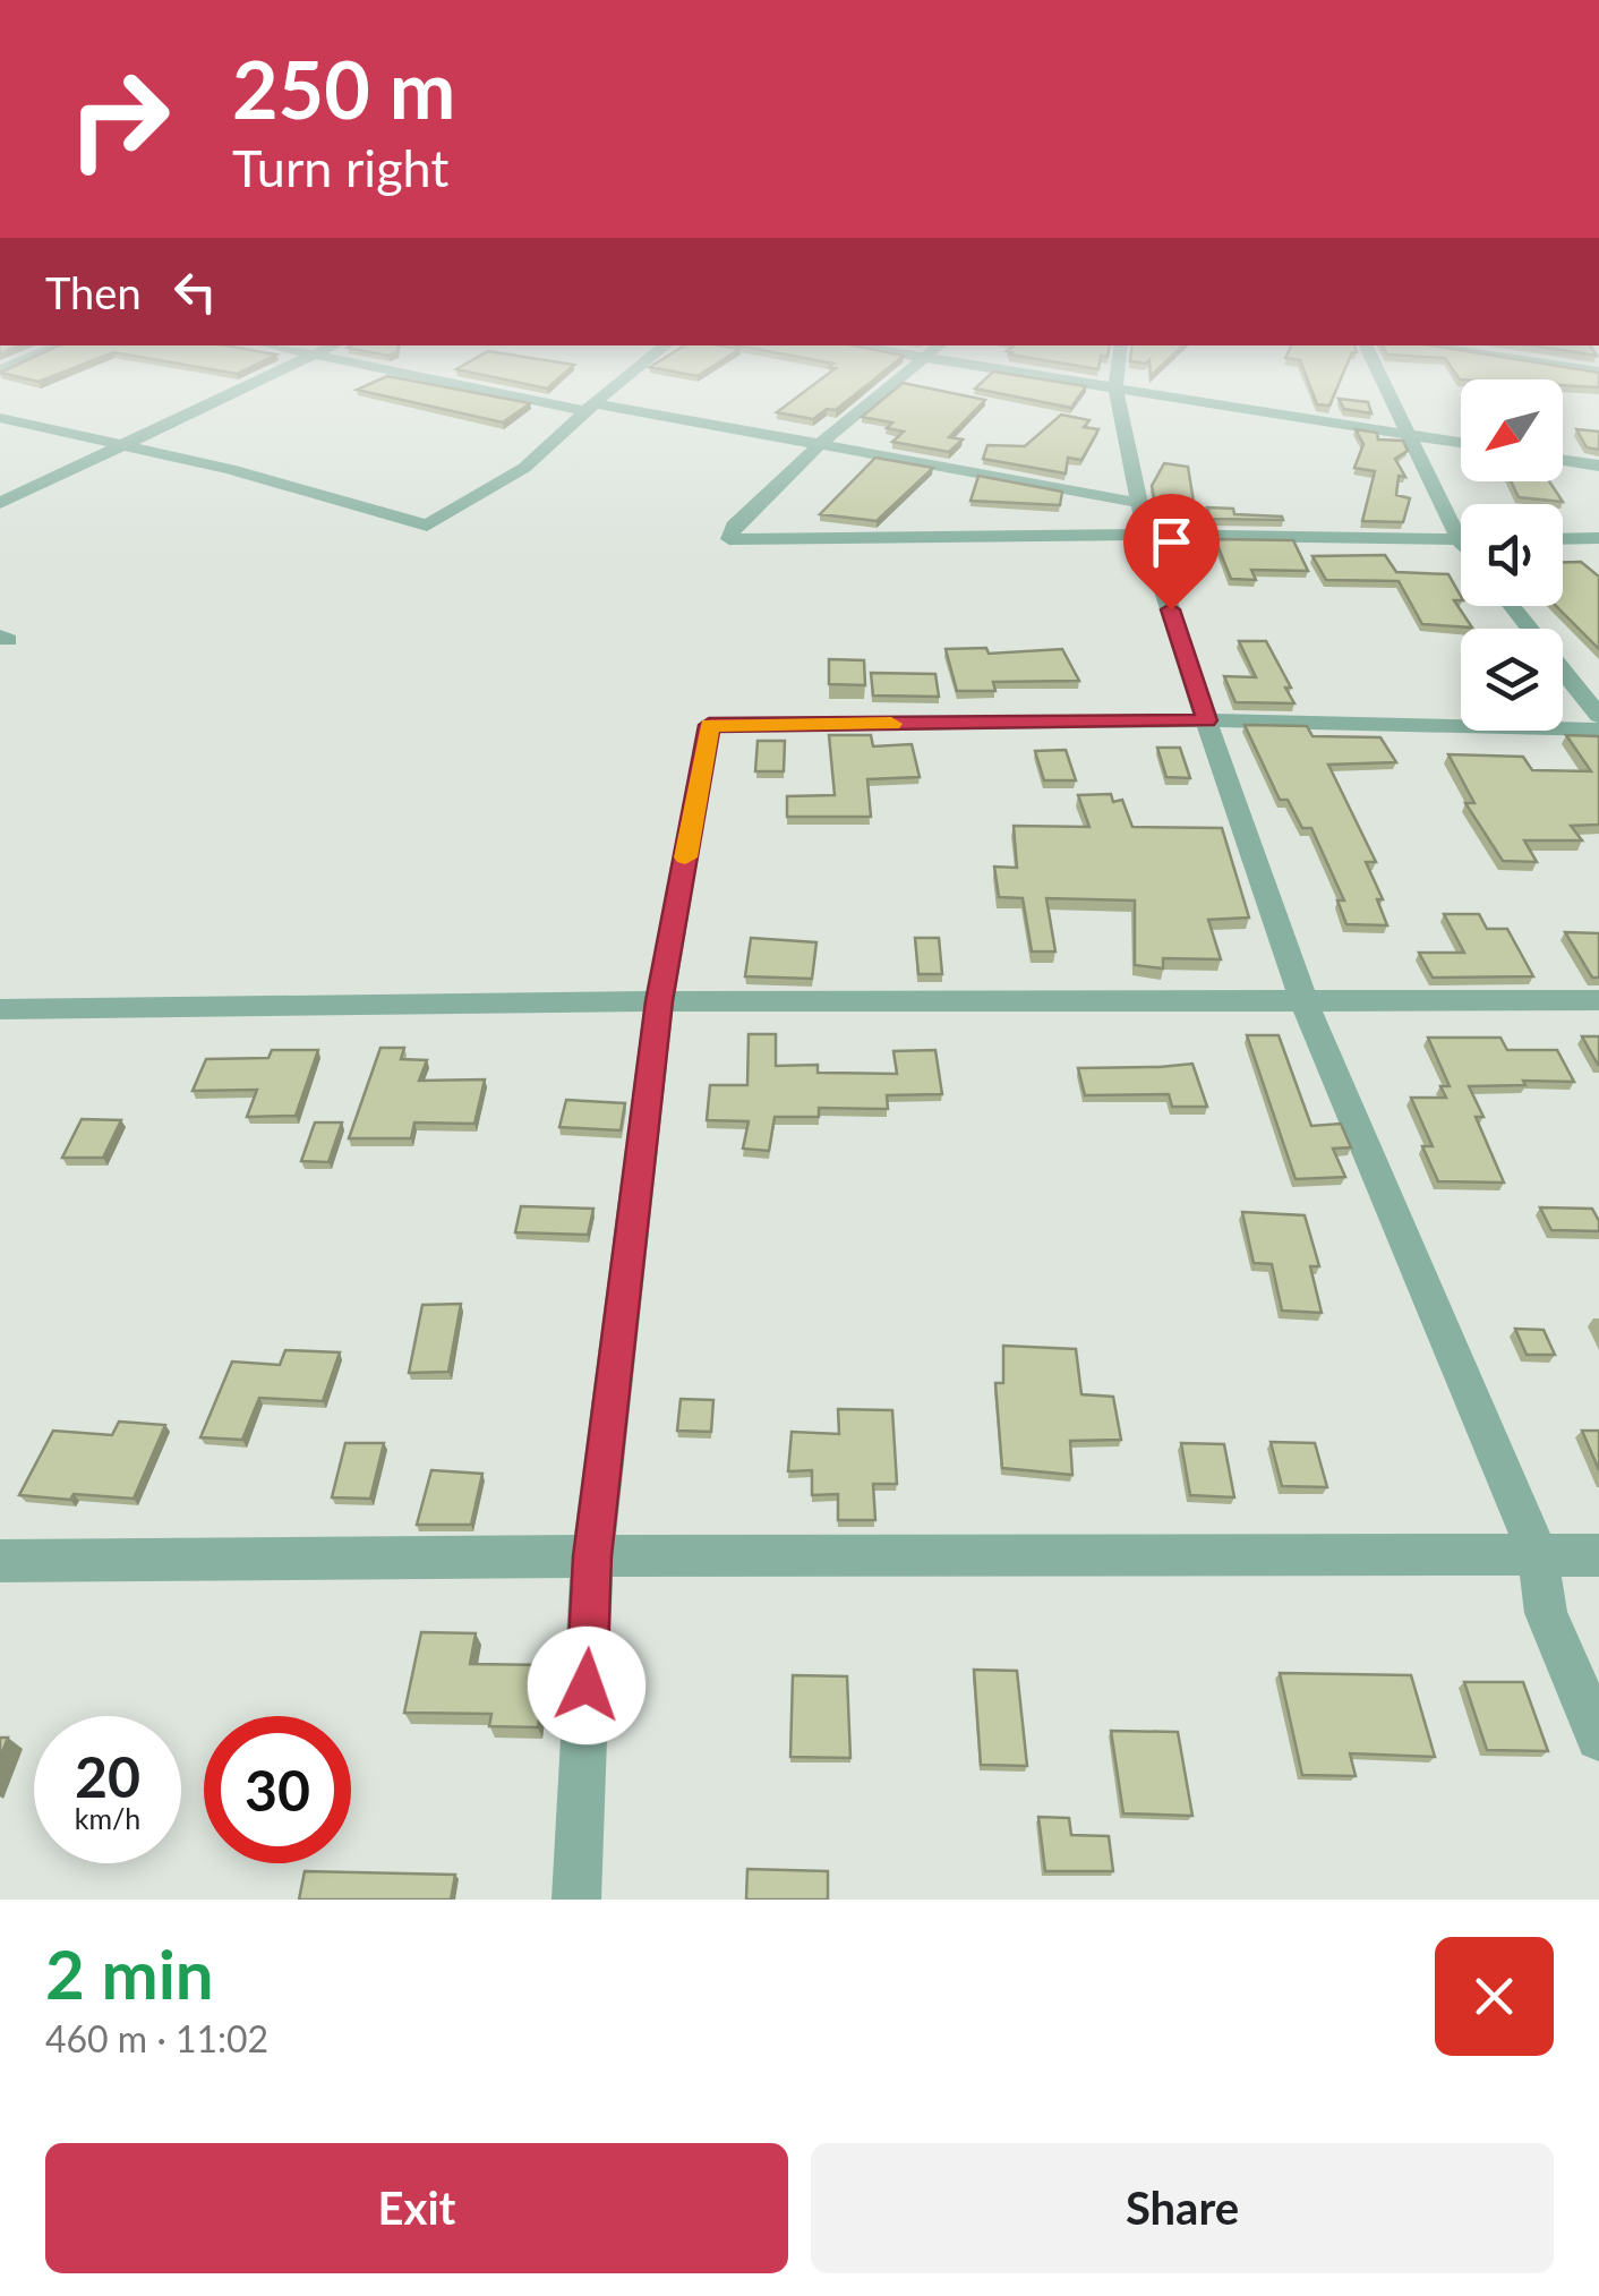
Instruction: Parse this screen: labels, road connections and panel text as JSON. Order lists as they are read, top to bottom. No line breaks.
{"north":"bottom left","page":{"turn":["250 m","Turn right"],"then":"Then","speed":"20 km/h","limit":"30","heading":["2 min","460 m · 11:02"],"buttons":["Exit","Share"]}}
